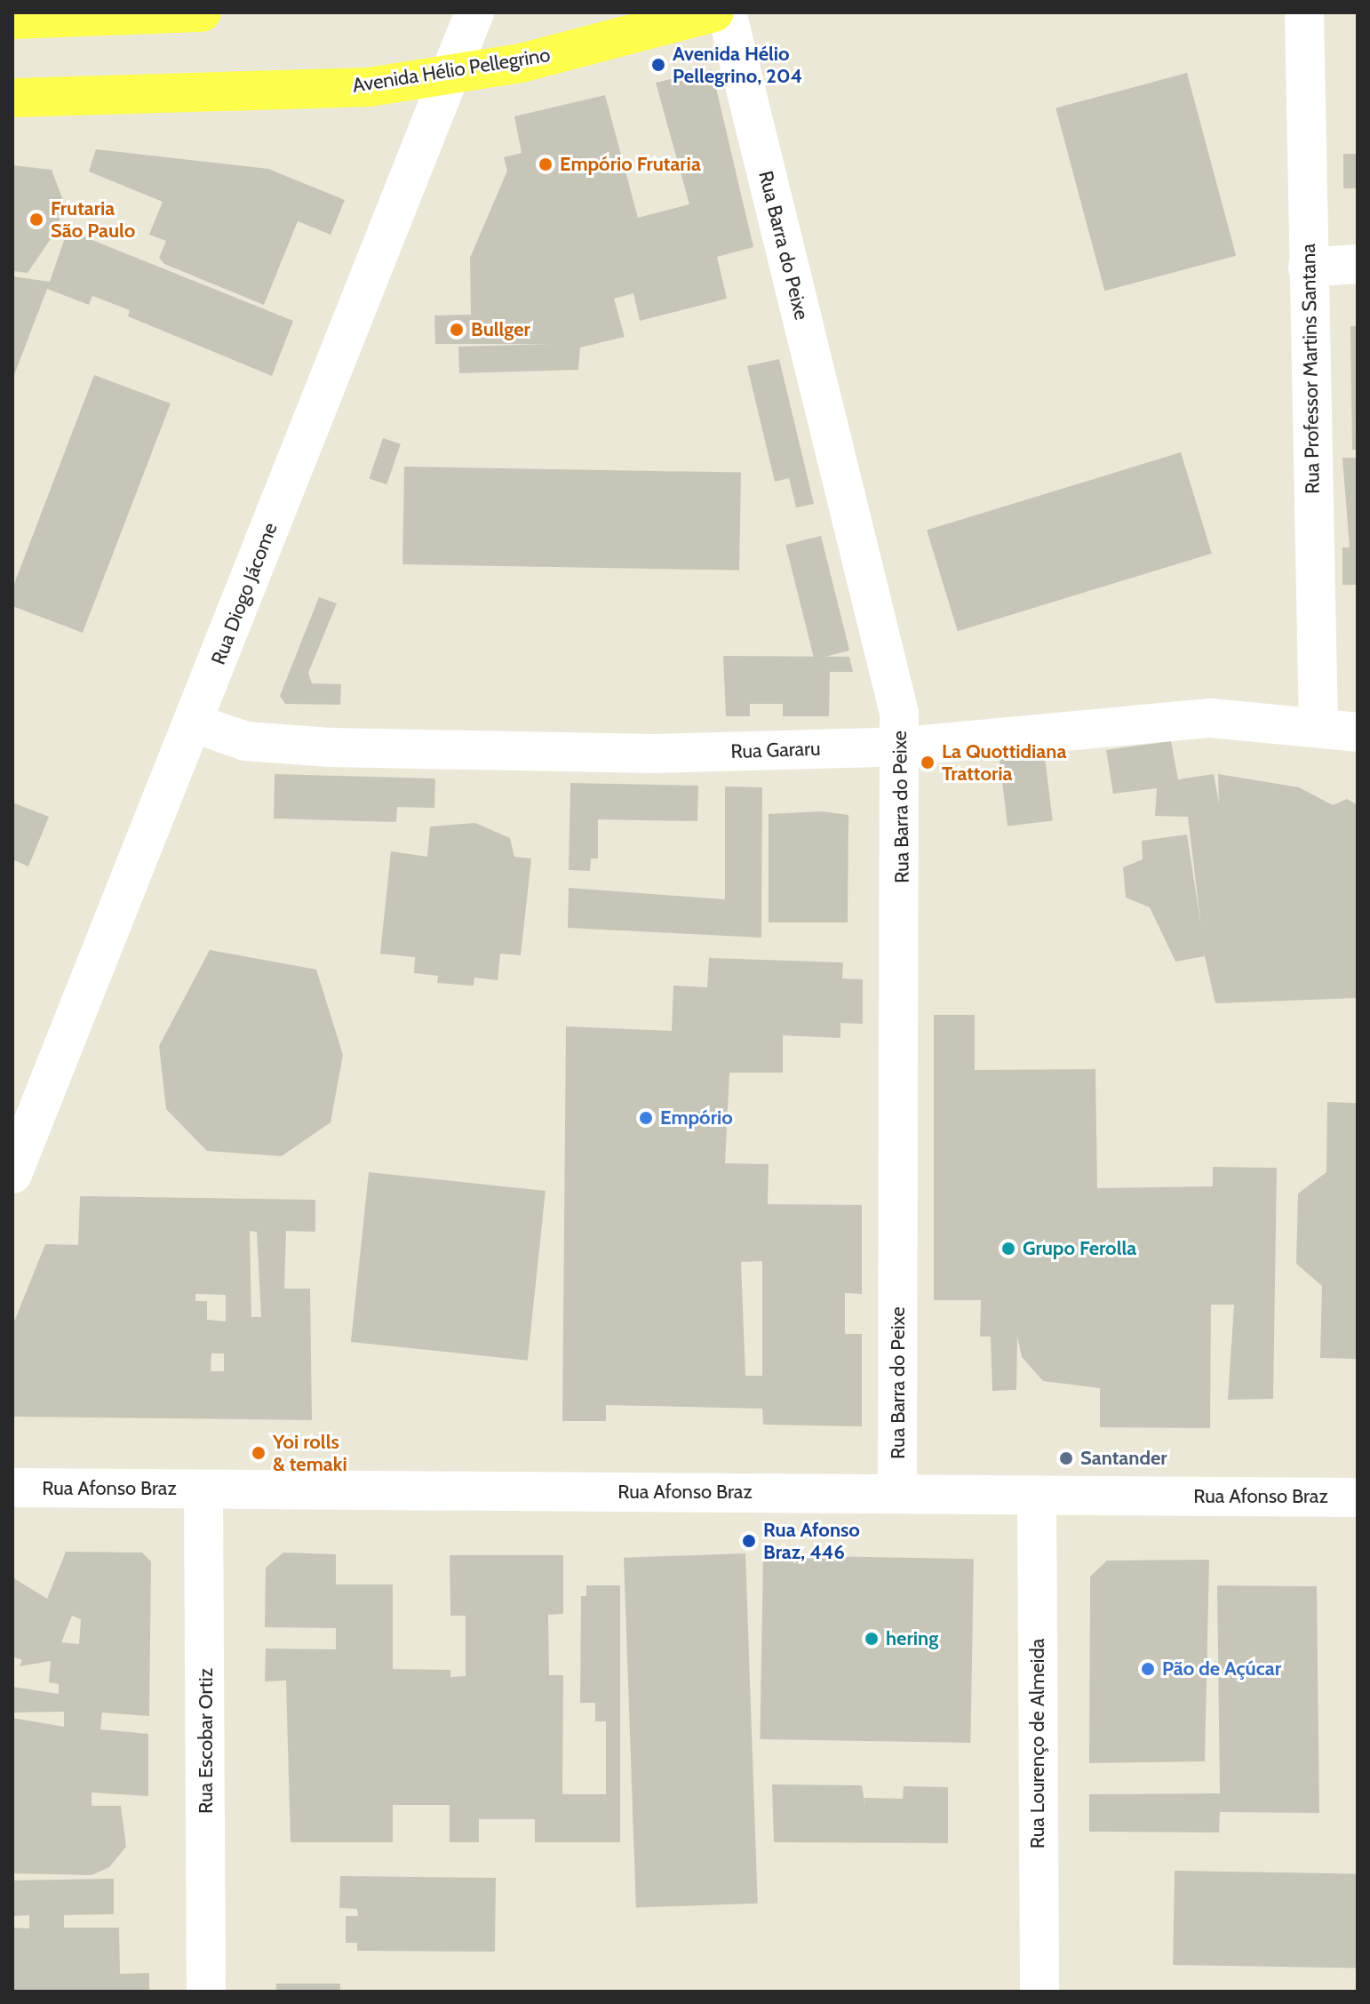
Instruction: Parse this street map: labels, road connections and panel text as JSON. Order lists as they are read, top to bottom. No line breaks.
{"streets":{"main road":["Avenida Hélio Pellegrino"],"street":["Rua Barra do Peixe","Rua Professor Martins Santana","Rua Diogo Jácome","Rua Gararu","Rua Afonso Braz","Rua Escobar Ortiz","Rua Lourenço de Almeida"]},"crossings":[["Avenida Hélio Pellegrino","Rua Diogo Jácome"],["Rua Barra do Peixe","Rua Gararu"],["Rua Barra do Peixe","Rua Afonso Braz"],["Rua Professor Martins Santana","Rua Gararu"],["Rua Diogo Jácome","Rua Gararu"],["Rua Afonso Braz","Rua Escobar Ortiz"],["Rua Afonso Braz","Rua Lourenço de Almeida"]],"places":["Avenida Hélio Pellegrino, 204","Empório Frutaria","Frutaria São Paulo","Bullger","La Quottidiana Trattoria","Empório","Grupo Ferolla","Yoi rolls & temaki","Santander","Rua Afonso Braz, 446","hering","Pão de Açúcar"]}
